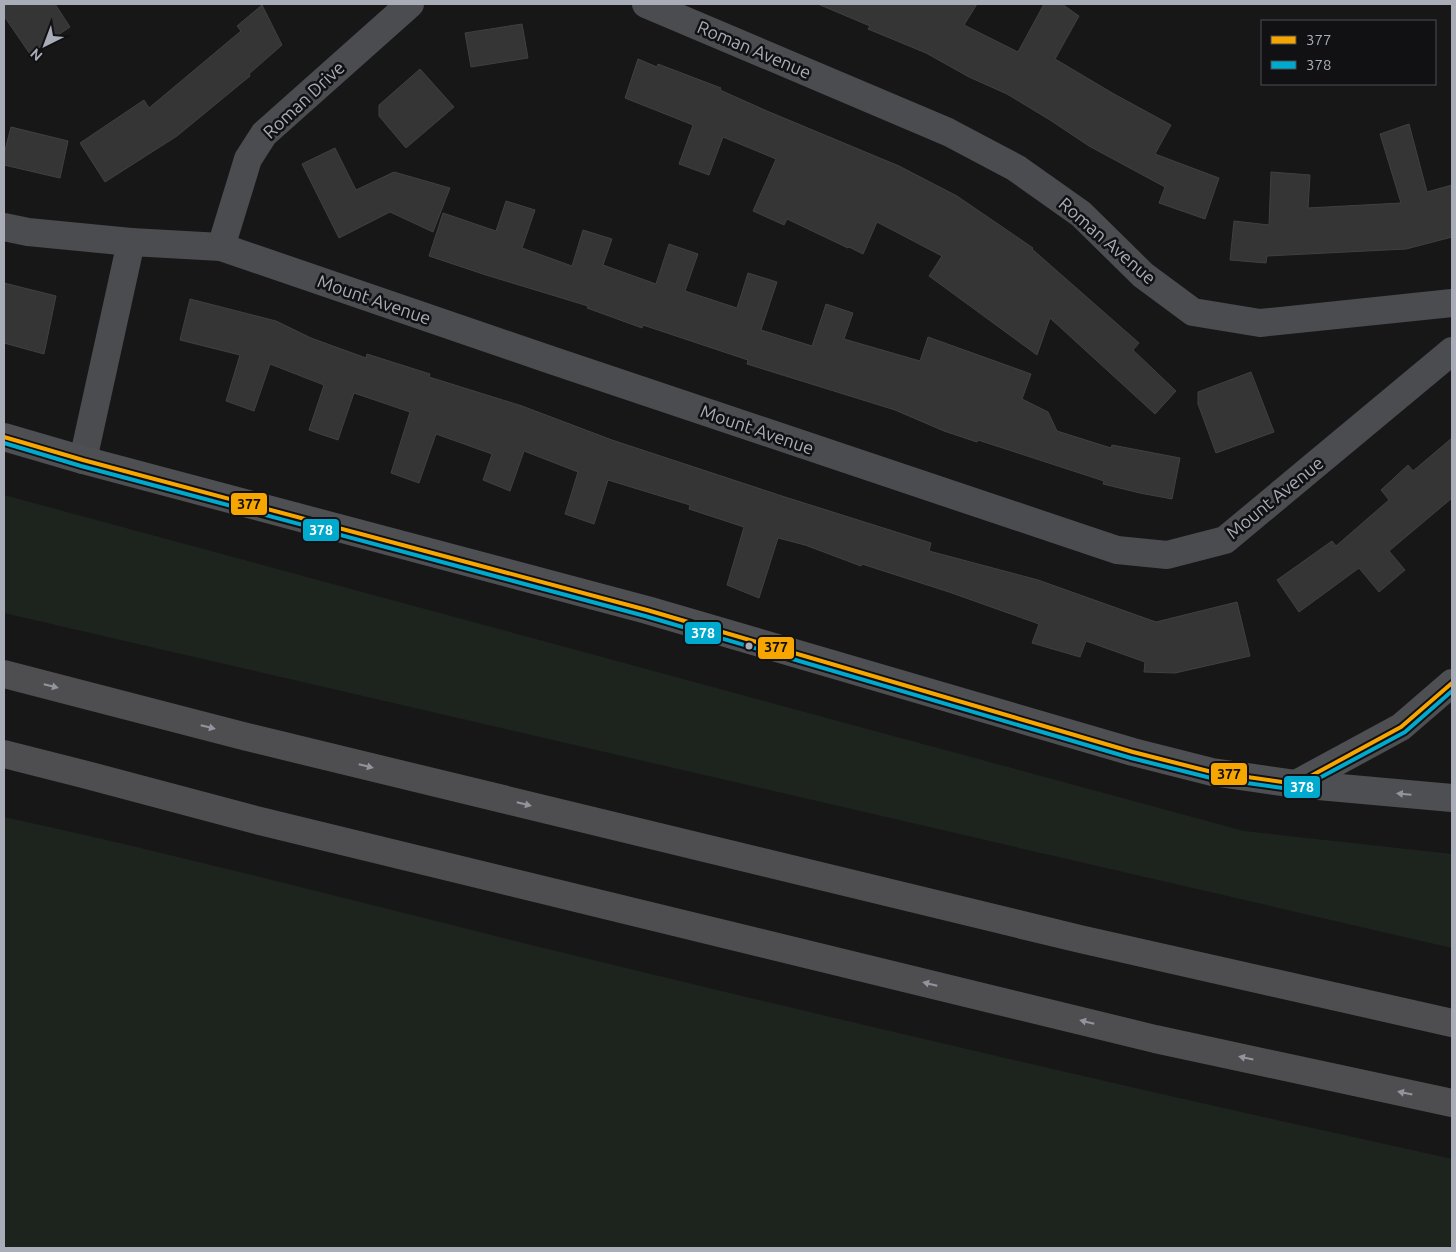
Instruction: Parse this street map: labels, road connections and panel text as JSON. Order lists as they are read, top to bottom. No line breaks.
{"streets":{"street":["Roman Avenue","Roman Drive","Mount Avenue"]},"crossings":[["Roman Drive","Mount Avenue"]],"lines":["transit line 377","transit line 378"],"legend":["377","378"],"north":"bottom left"}
